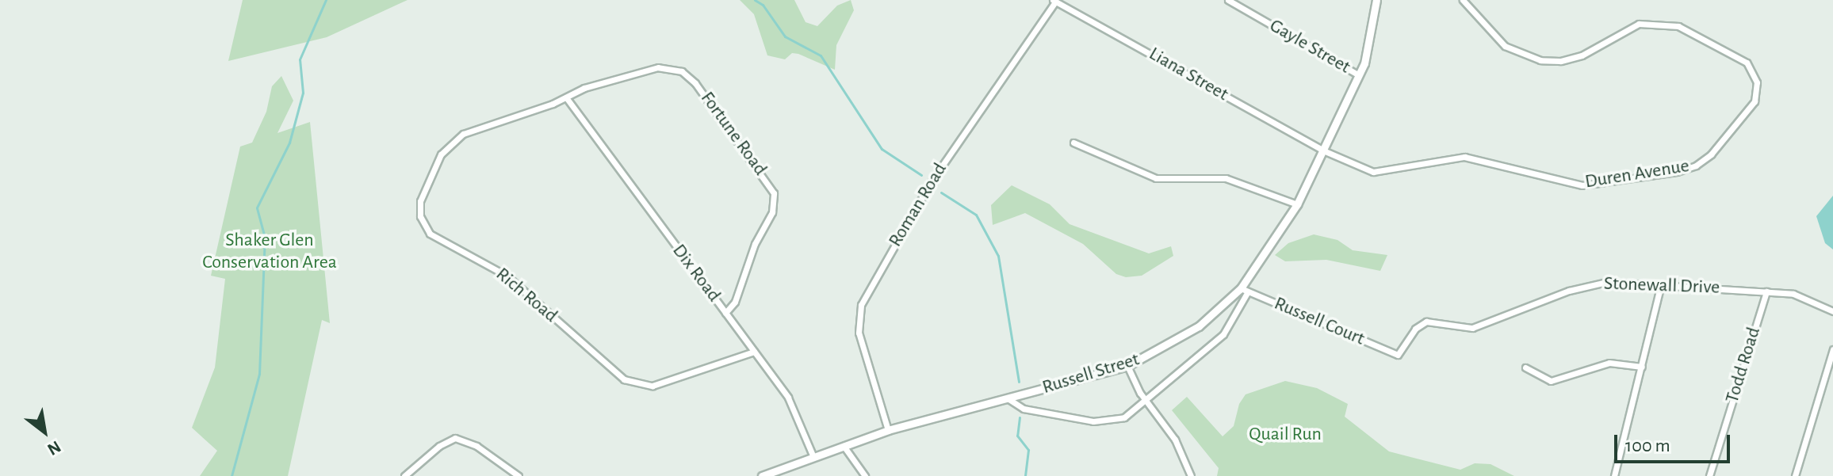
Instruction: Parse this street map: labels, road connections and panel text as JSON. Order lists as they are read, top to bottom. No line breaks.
{"streets":{"street":["Gayle Street","Liana Street","Fortune Road","Duren Avenue","Roman Road","Dix Road","Stonewall Drive","Rich Road","Russell Court","Todd Road","Russell Street"]},"crossings":[["Gayle Street","Russell Street"],["Liana Street","Duren Avenue"],["Liana Street","Roman Road"],["Liana Street","Russell Street"],["Fortune Road","Dix Road"],["Fortune Road","Rich Road"],["Duren Avenue","Russell Street"],["Roman Road","Russell Street"],["Dix Road","Rich Road"],["Dix Road","Russell Street"],["Stonewall Drive","Russell Court"],["Stonewall Drive","Todd Road"],["Russell Court","Russell Street"]],"parks":["Shaker Glen Conservation Area","Quail Run"],"scale_bar":"100 m","north":"bottom right"}
